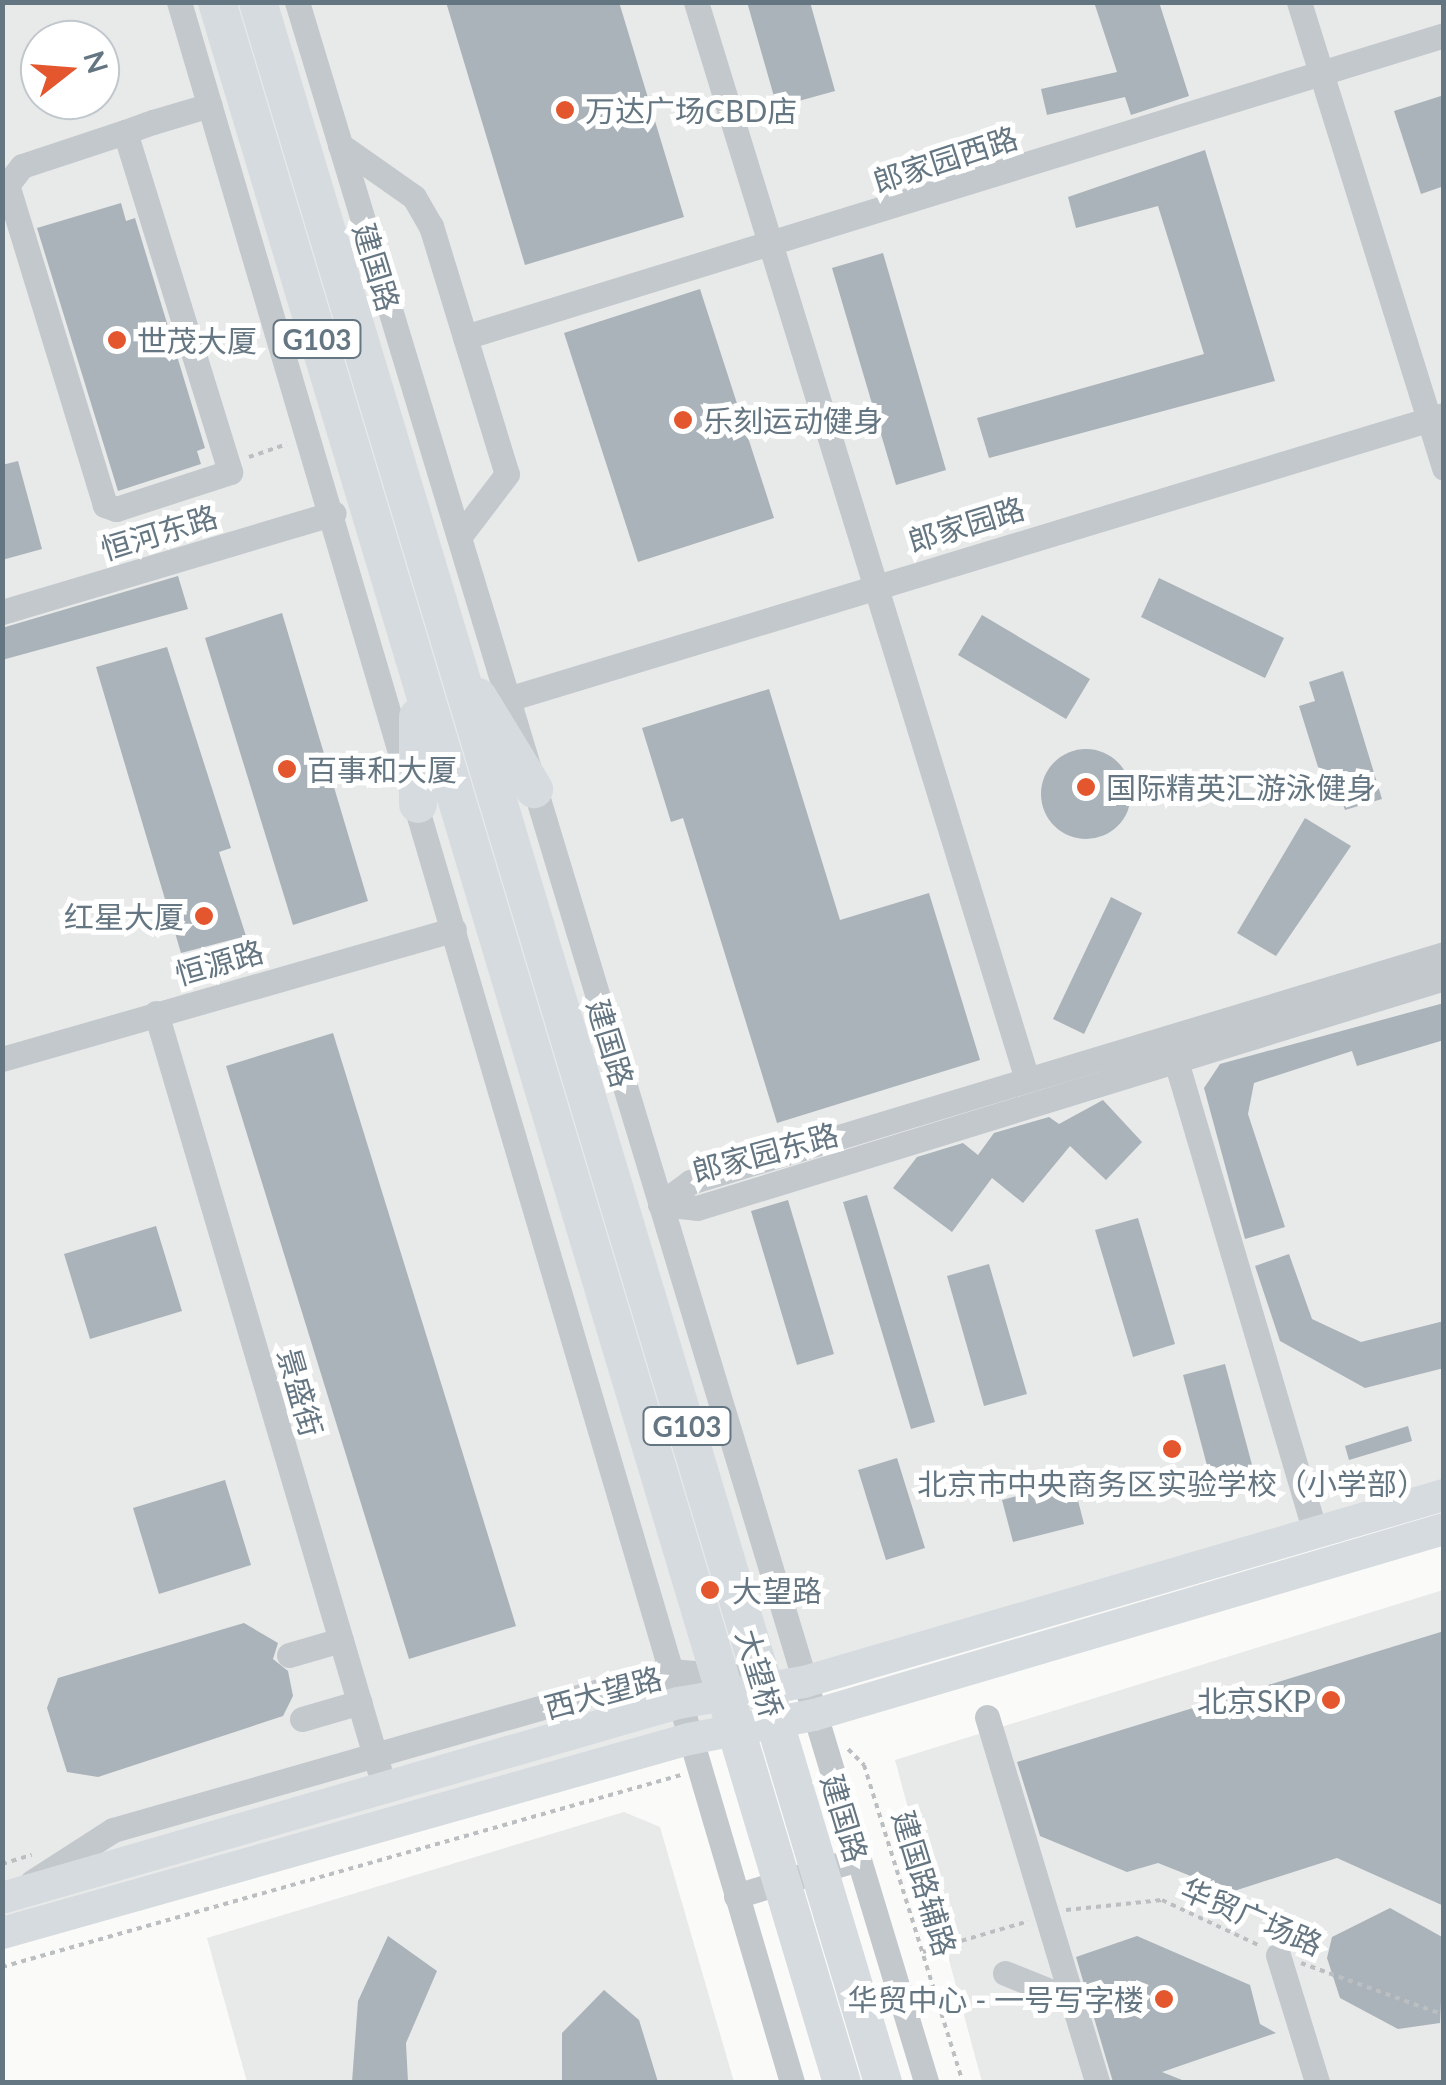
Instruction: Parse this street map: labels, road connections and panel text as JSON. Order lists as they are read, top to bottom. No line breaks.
{"streets":{"highway":["建国路","G103","大望桥"],"main road":["西大望路"],"street":["郎家园西路","郎家园路","恒河东路","恒源路","郎家园东路","景盛街"],"path":["建国路辅路","华贸广场路"]},"crossings":[["建国路","郎家园路"],["建国路","郎家园东路"],["建国路","大望桥"],["建国路","西大望路"],["建国路","建国路辅路"],["G103","大望桥"],["恒源路","景盛街"],["景盛街","西大望路"],["建国路辅路","华贸广场路"]],"places":["万达广场CBD店","世茂大厦","乐刻运动健身","百事和大厦","国际精英汇游泳健身","红星大厦","北京市中央商务区实验学校（小学部）","大望路","北京SKP","华贸中心 - 一号写字楼"],"north":"right"}
